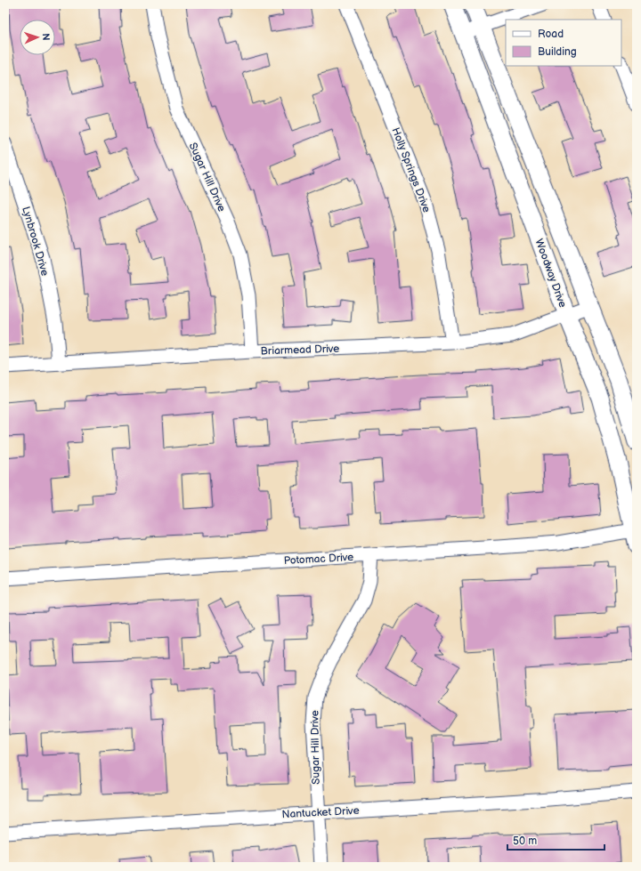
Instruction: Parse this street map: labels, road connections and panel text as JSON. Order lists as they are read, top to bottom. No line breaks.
{"streets":{"main road":["Woodway Drive"],"street":["Holly Springs Drive","Sugar Hill Drive","Lynbrook Drive","Briarmead Drive","Potomac Drive","Nantucket Drive"]},"crossings":[["Holly Springs Drive","Briarmead Drive"],["Sugar Hill Drive","Briarmead Drive"],["Sugar Hill Drive","Potomac Drive"],["Sugar Hill Drive","Nantucket Drive"],["Lynbrook Drive","Briarmead Drive"],["Woodway Drive","Briarmead Drive"],["Woodway Drive","Potomac Drive"]],"legend":["Road","Building"],"scale_bar":"50 m","north":"right"}
